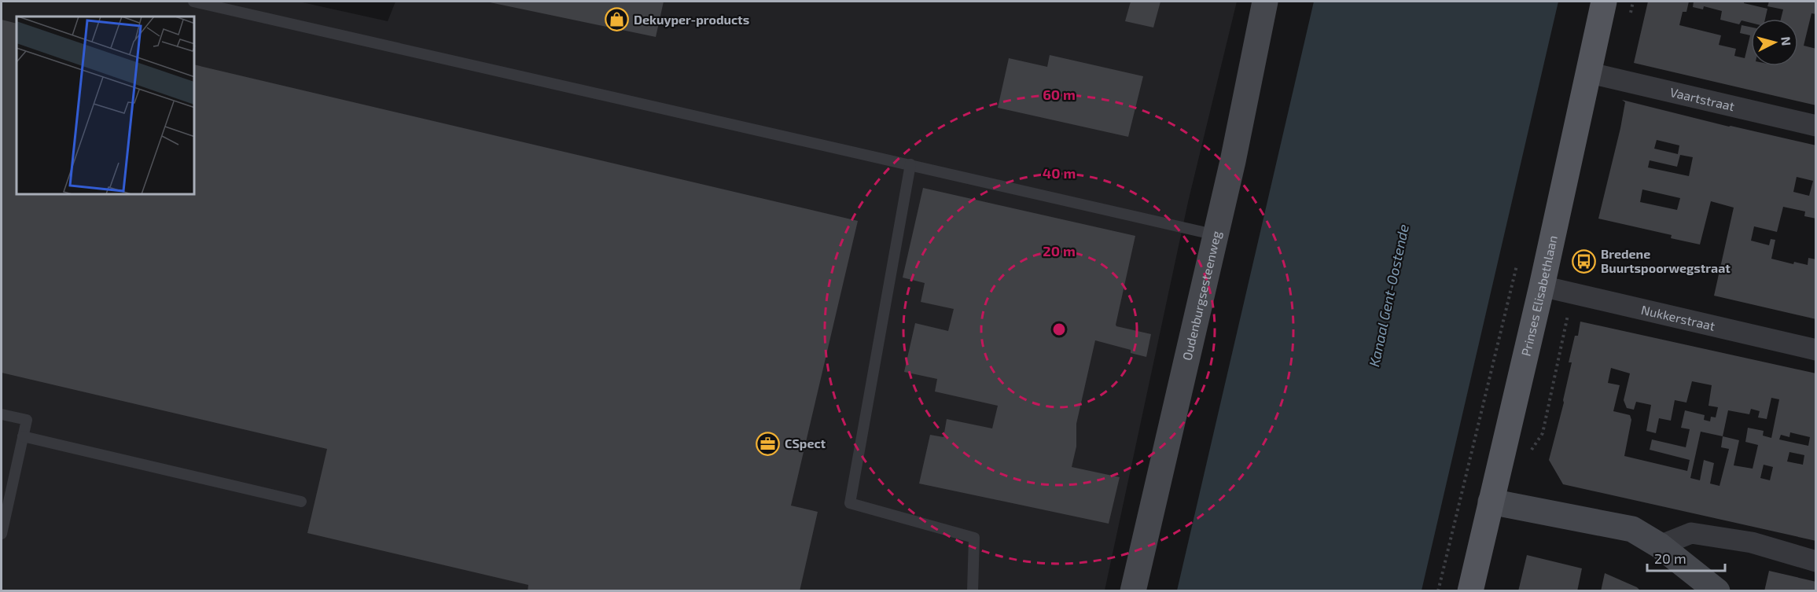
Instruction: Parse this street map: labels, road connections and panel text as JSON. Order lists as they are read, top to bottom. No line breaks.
{"streets":{"main road":["Prinses Elisabethlaan"],"street":["Vaartstraat","Oudenburgsesteenweg","Nukkerstraat"]},"crossings":[["Vaartstraat","Prinses Elisabethlaan"],["Prinses Elisabethlaan","Nukkerstraat"]],"water":["Kanaal Gent-Oostende"],"places":{"shop":["Dekuyper-products"],"bus stop":["Bredene Buurtspoorwegstraat"],"office":["CSpect"]},"scale_bar":"20 m","north":"right","rings":["60 m","40 m","20 m"]}
